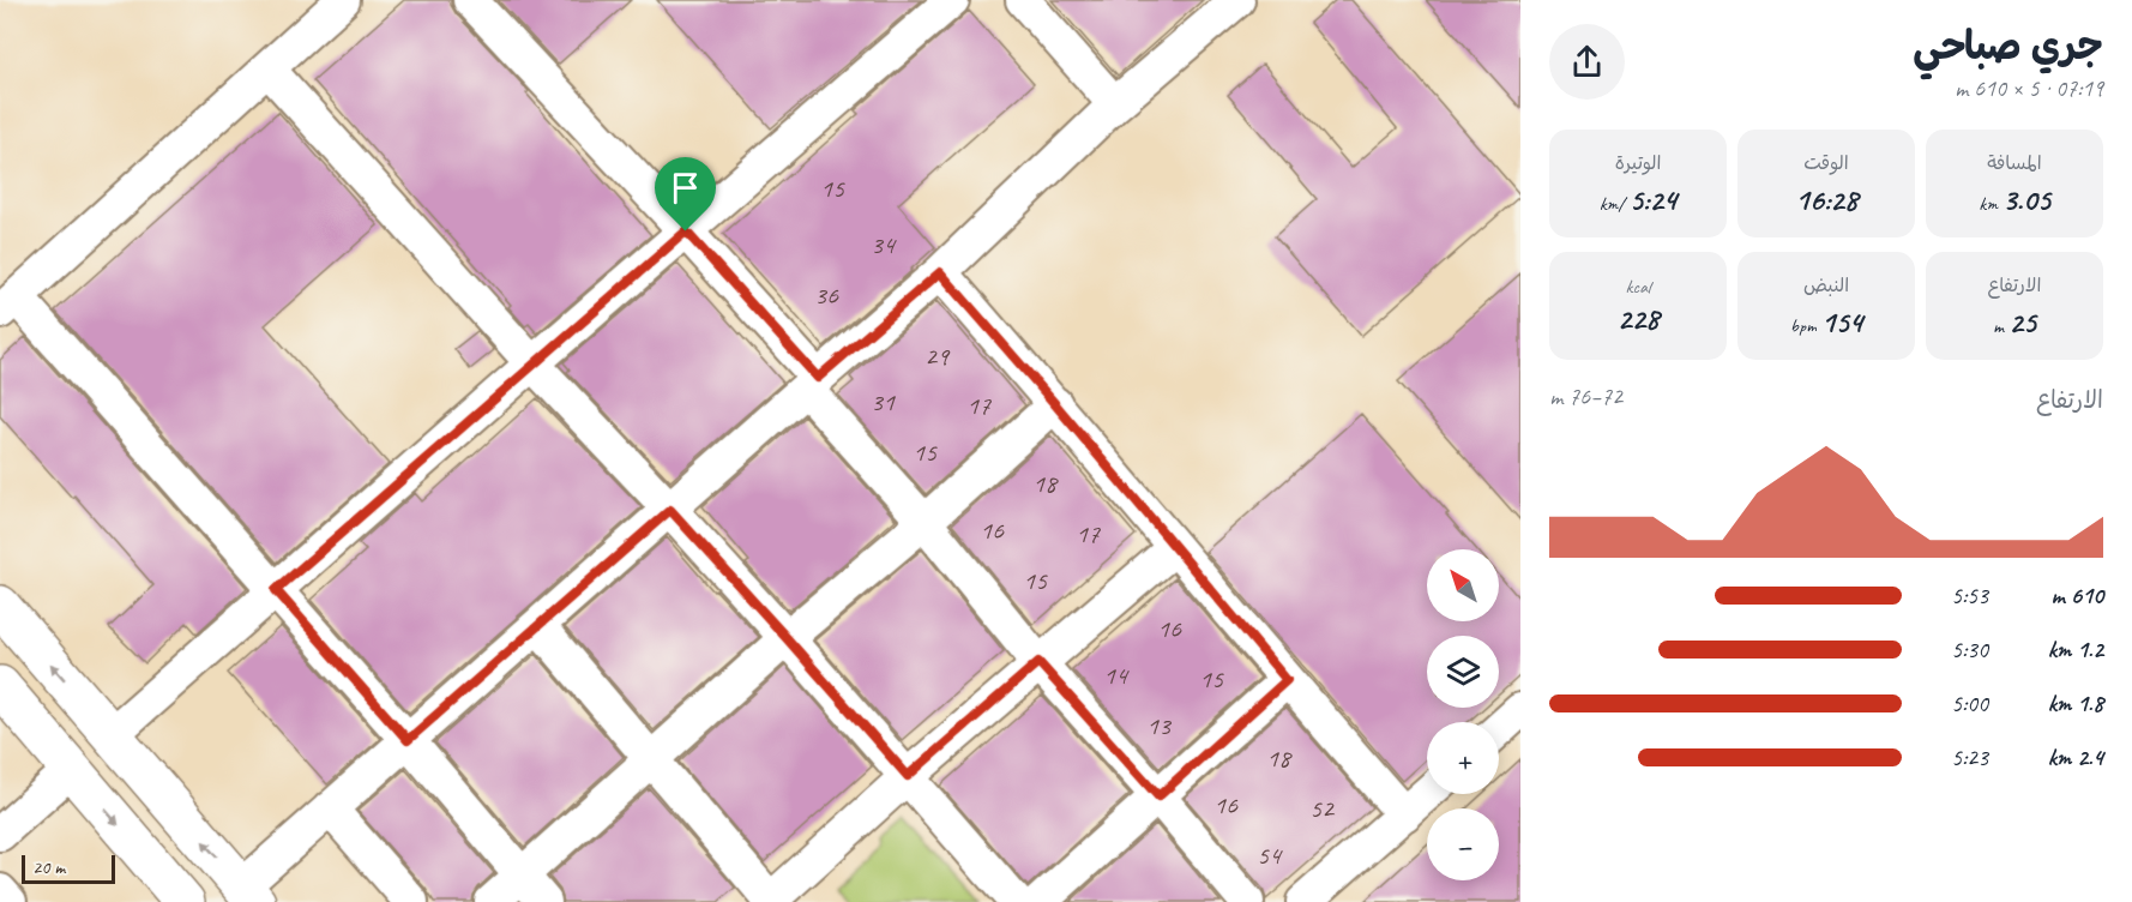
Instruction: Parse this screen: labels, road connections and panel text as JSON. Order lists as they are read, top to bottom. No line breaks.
{"house_numbers":["15","34","36","29","31","17","15","18","16","17","15","16","14","15","13","18","16","52","54"],"scale_bar":"20 m","north":"top left","page":{"heading":["جري صباحي","07:19 · 5 × 610 m"],"stats":[["المسافة","3.05 km"],["الوقت","16:28"],["الوتيرة","5:24 /km"],["الارتفاع","25 m"],["النبض","154 bpm"],["kcal","228"]],"chart":["الارتفاع","72–76 m"],"map_buttons":["+","−"],"list":[{"name":"610 m","note":"5:53"},{"name":"1.2 km","note":"5:30"},{"name":"1.8 km","note":"5:00"},{"name":"2.4 km","note":"5:23"}],"scale":"20 m"}}
